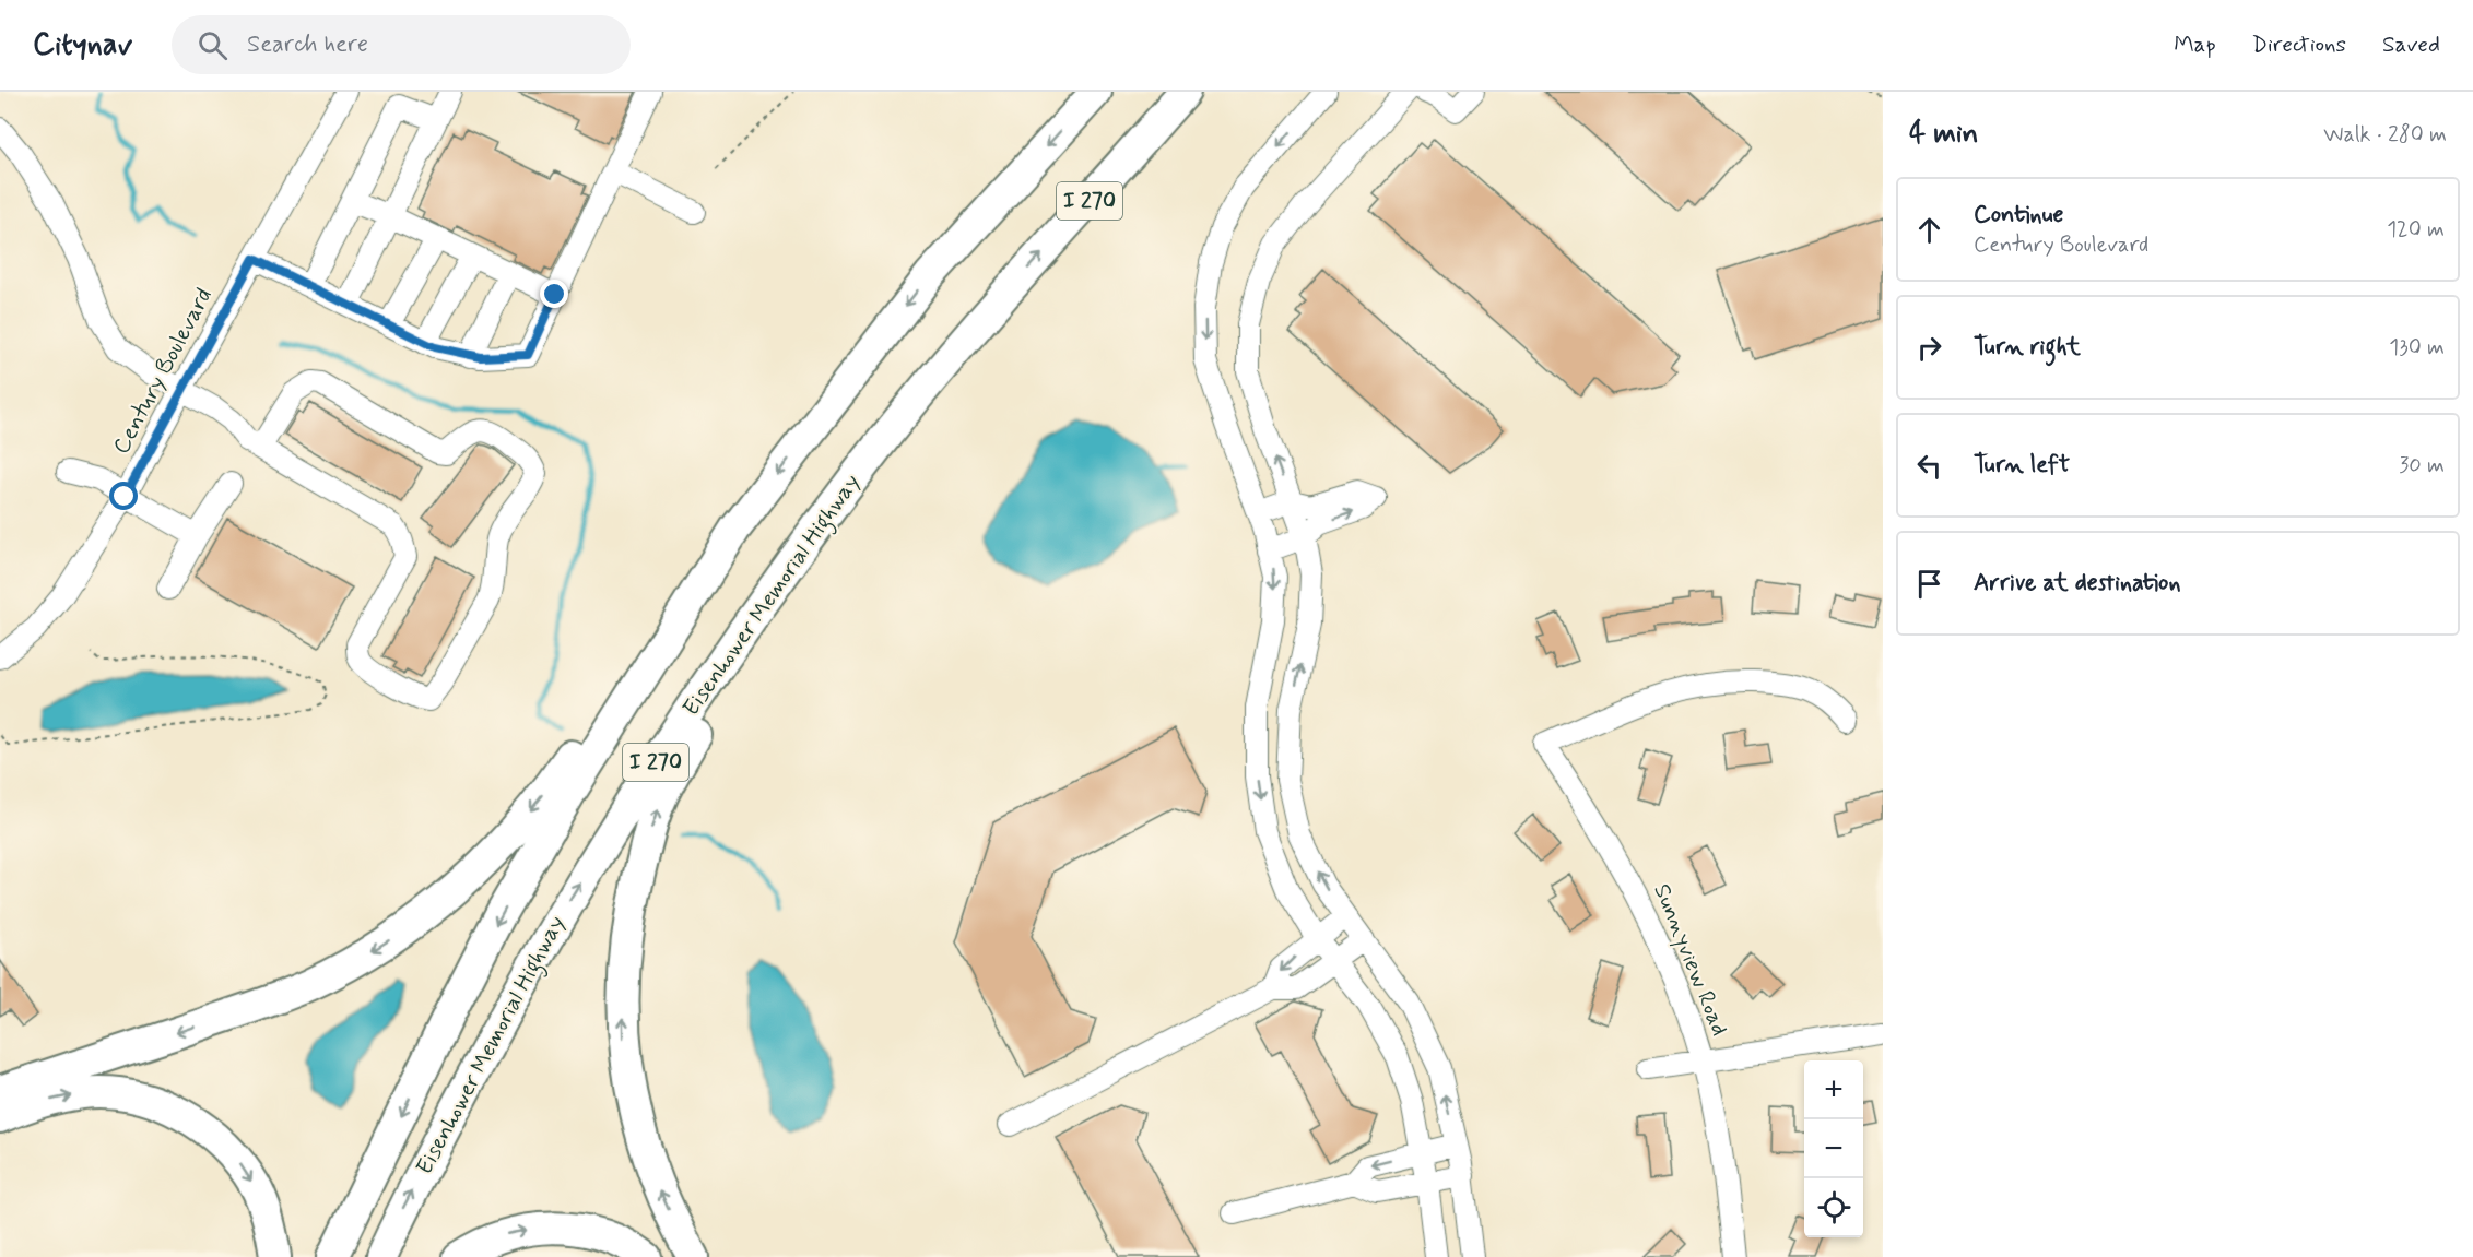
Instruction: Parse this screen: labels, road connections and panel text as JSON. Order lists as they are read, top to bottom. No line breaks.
{"streets":{"highway":["I 270","Eisenhower Memorial Highway"],"street":["Century Boulevard","Sunnyview Road"]},"page":{"header":"Citynav","search":"Search here","nav":["Map","Directions","Saved"],"heading":["4 min","Walk · 280 m"],"list":[["Continue","Century Boulevard","120 m"],["Turn right","130 m"],["Turn left","30 m"],"Arrive at destination"],"map_buttons":["+","−"]}}
